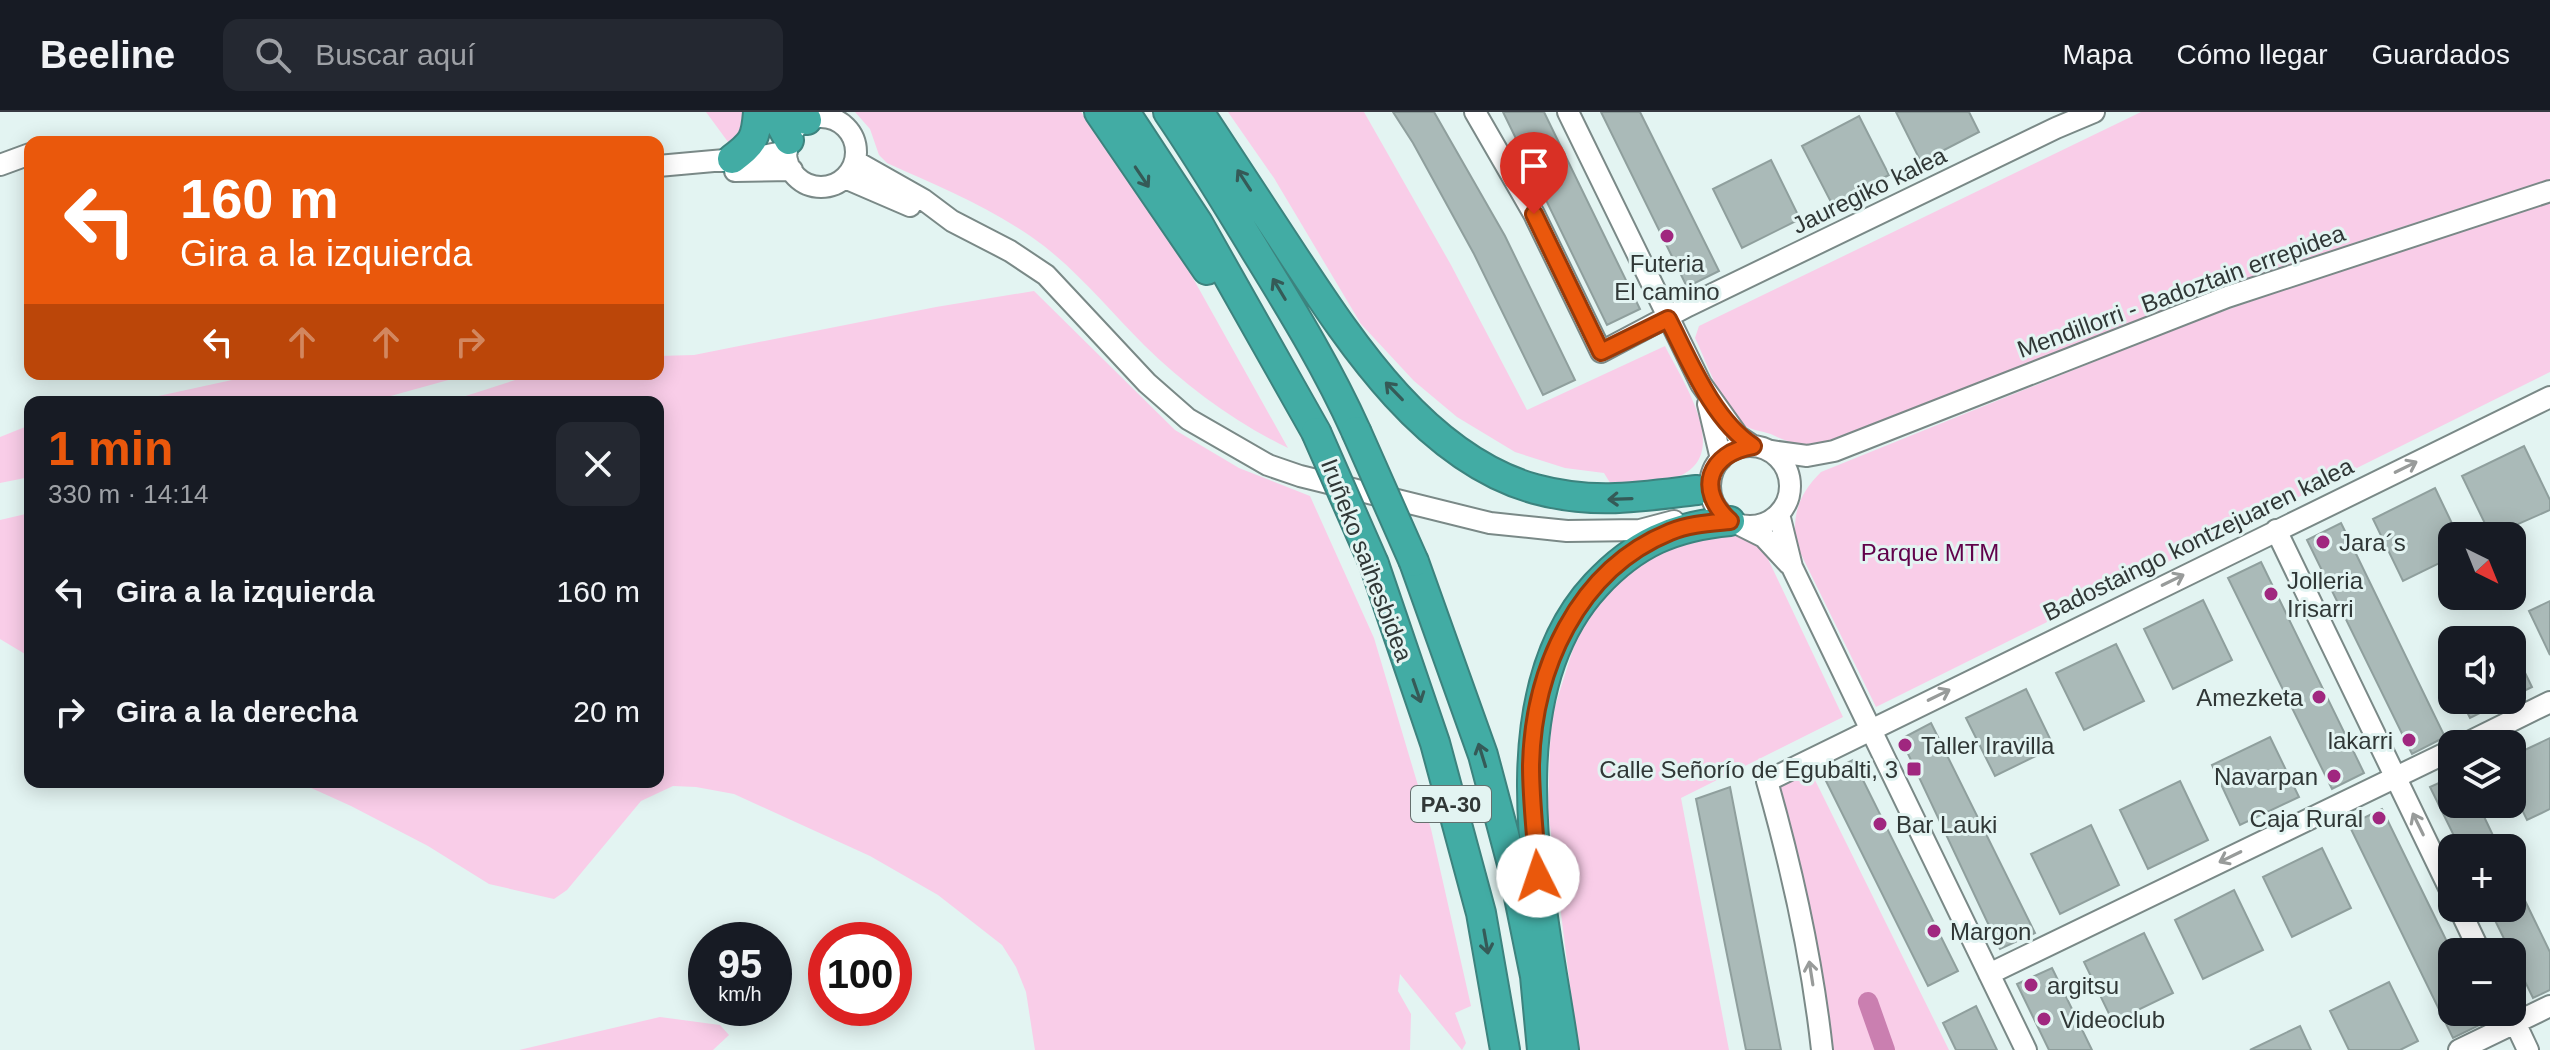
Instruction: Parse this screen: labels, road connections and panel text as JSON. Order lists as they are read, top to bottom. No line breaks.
{"streets":{"highway":["Iruñeko saihesbidea","PA-30"],"street":["Jauregiko kalea","Mendillorri - Badoztain errepidea","Badostaingo kontzejuaren kalea"]},"one_way":["Badostaingo kontzejuaren kalea"],"parks":["Parque MTM"],"places":{"other":["Futeria El camino","Jara´s","Jolleria Irisarri","Amezketa","lakarri","Taller Iravilla","Navarpan","Caja Rural","Bar Lauki","Margon","argitsu","Videoclub"],"transit":["Calle Señorío de Egubalti, 3"]},"north":"bottom right","page":{"header":"Beeline","search":"Buscar aquí","nav":["Mapa","Cómo llegar","Guardados"],"turn":["160 m","Gira a la izquierda"],"heading":["1 min","330 m · 14:14"],"map_buttons":["+","−"],"list":[{"name":"Gira a la izquierda","value":"160 m"},{"name":"Gira a la derecha","value":"20 m"}],"speed":"95 km/h","limit":"100"}}
